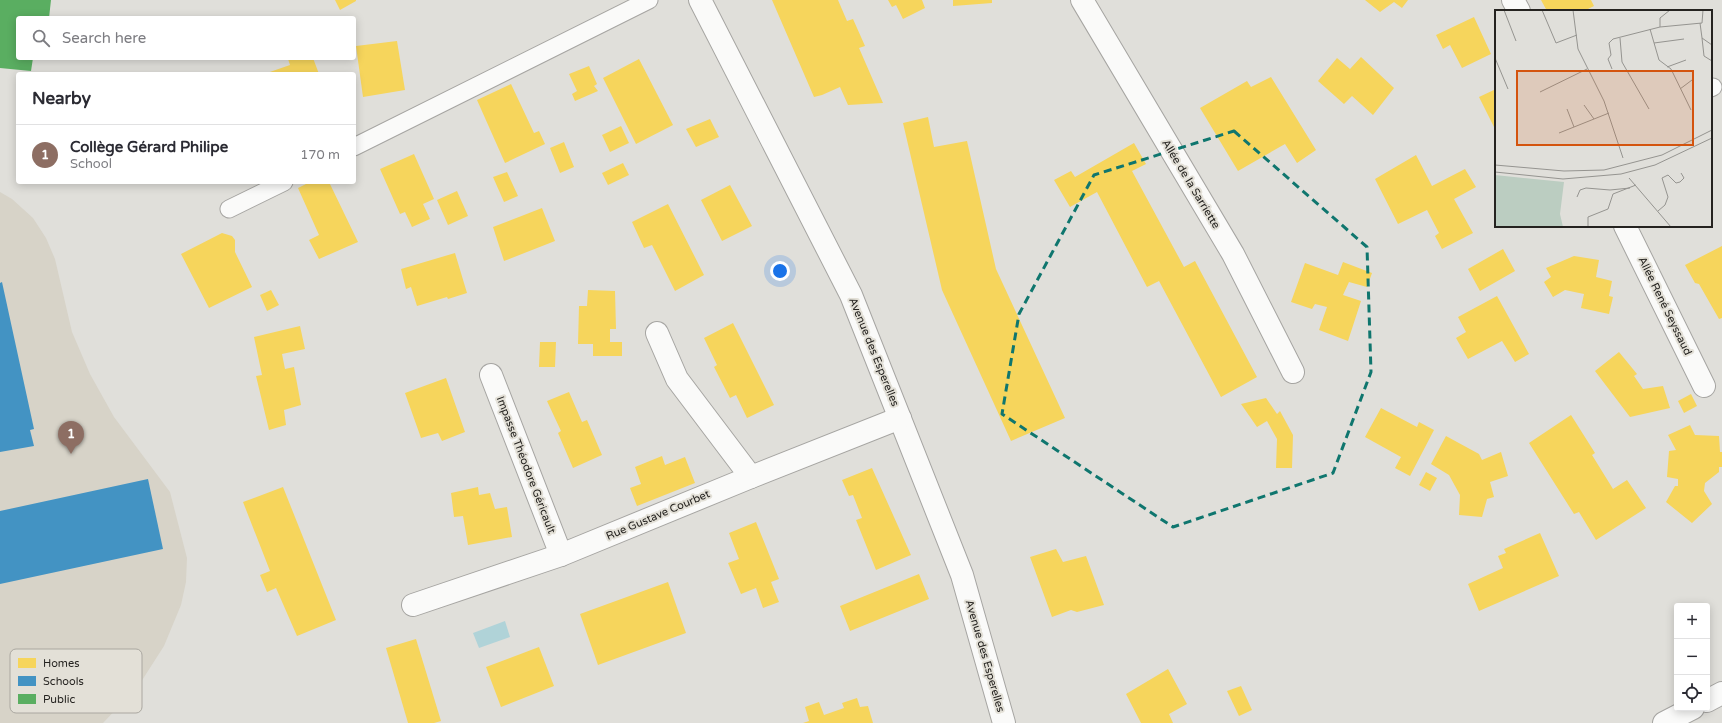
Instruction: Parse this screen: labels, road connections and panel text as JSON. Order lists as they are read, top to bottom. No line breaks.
{"streets":{"main road":["Allée de la Sarriette","Allée René Seyssaud","Avenue des Esperelles","Impasse Théodore Géricault","Rue Gustave Courbet"]},"crossings":[["Avenue des Esperelles","Rue Gustave Courbet"],["Impasse Théodore Géricault","Rue Gustave Courbet"]],"legend":["Homes","Schools","Public"],"page":{"search":"Search here","heading":"Nearby","list":[{"mark":"1","name":"Collège Gérard Philipe","note":"School","value":"170 m"}],"pins":"1","map_buttons":["+","−"]}}
